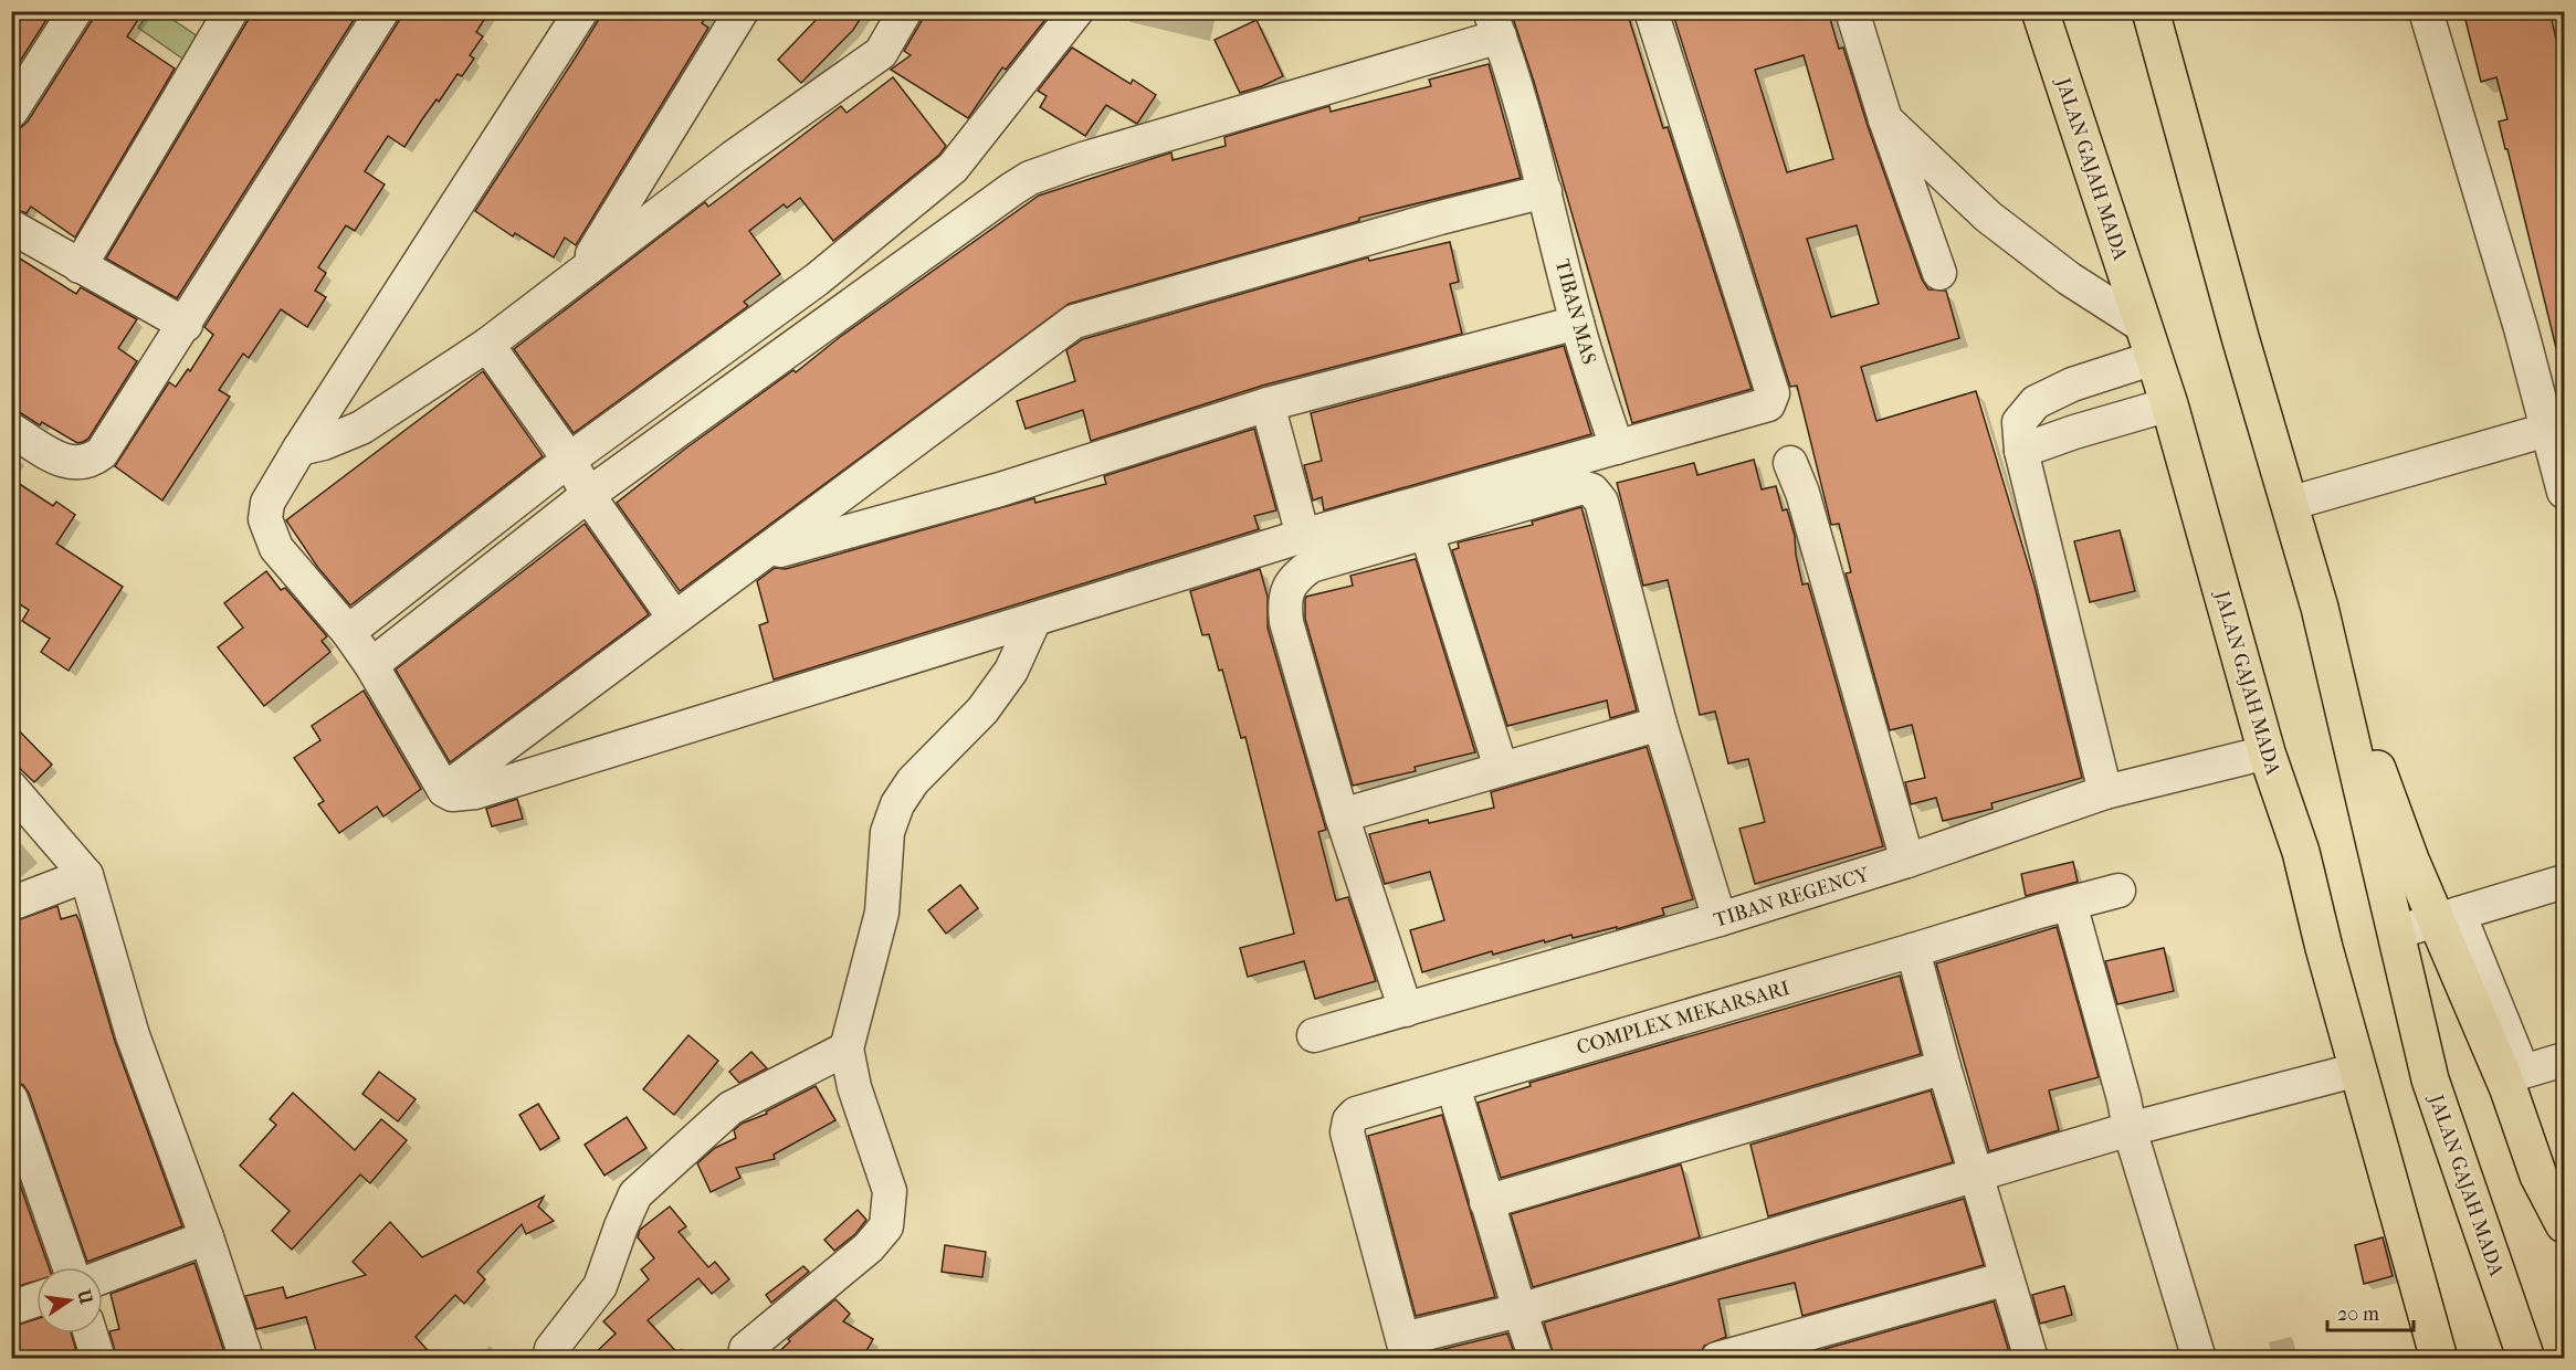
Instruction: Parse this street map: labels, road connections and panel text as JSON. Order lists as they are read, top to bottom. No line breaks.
{"streets":{"highway":["JALAN GAJAH MADA"],"street":["TIBAN MAS","TIBAN REGENCY","COMPLEX MEKARSARI"]},"crossings":[["JALAN GAJAH MADA","TIBAN REGENCY"],["JALAN GAJAH MADA","COMPLEX MEKARSARI"]],"scale_bar":"20 m","north":"right"}
